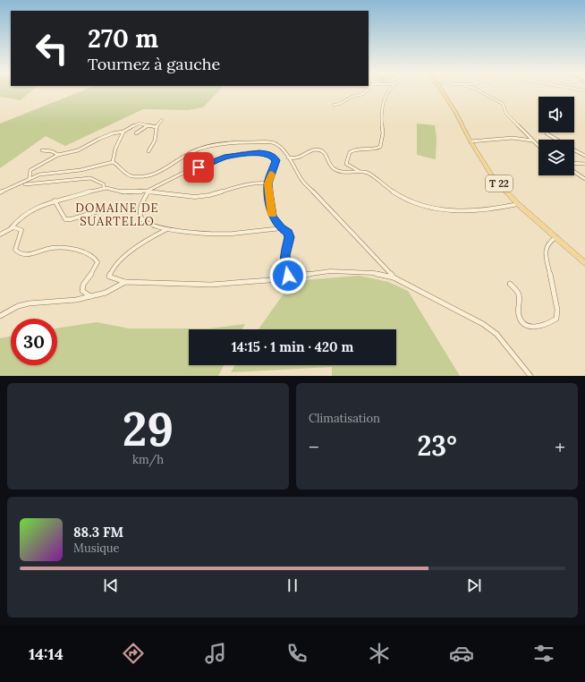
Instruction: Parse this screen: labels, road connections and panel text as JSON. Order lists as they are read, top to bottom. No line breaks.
{"streets":{"main road":["T 22"]},"districts":["DOMAINE DE SUARTELLO"],"page":{"turn":["270 m","Tournez à gauche"],"limit":"30","trip":"14:15 · 1 min · 420 m","tile":[["29","km/h"],"Climatisation"],"heat":["−","23°","+"],"song":["88.3 FM","Musique"],"tabs":"14:14"}}
